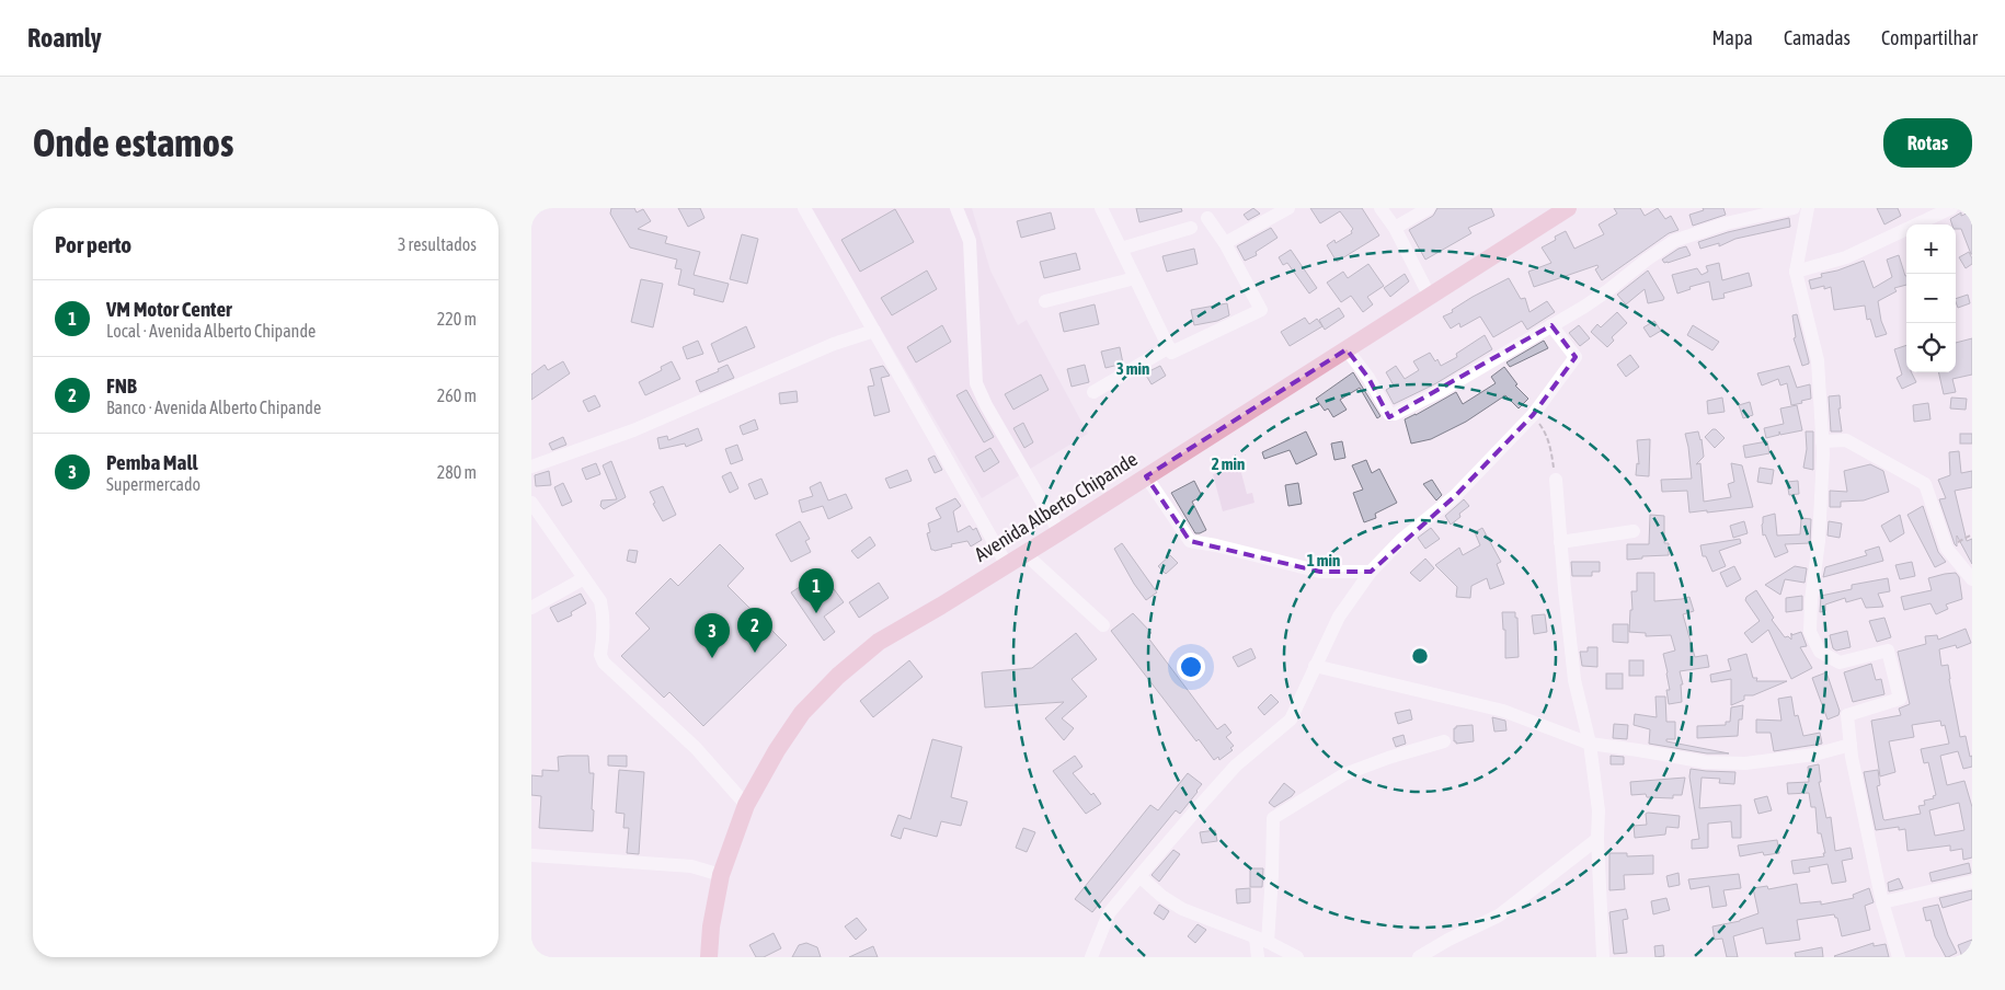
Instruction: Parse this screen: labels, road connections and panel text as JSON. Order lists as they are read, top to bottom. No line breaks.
{"streets":{"main road":["Avenida Alberto Chipande"]},"page":{"header":"Roamly","nav":["Mapa","Camadas","Compartilhar"],"buttons":"Rotas","title":"Onde estamos","heading":["Por perto","3 resultados"],"map_buttons":["+","−"],"list":[{"mark":"1","name":"VM Motor Center","note":"Local · Avenida Alberto Chipande","value":"220 m"},{"mark":"2","name":"FNB","note":"Banco · Avenida Alberto Chipande","value":"260 m"},{"mark":"3","name":"Pemba Mall","note":"Supermercado","value":"280 m"}],"pins":["1","2","3"]},"rings":["3 min","2 min","1 min"]}
